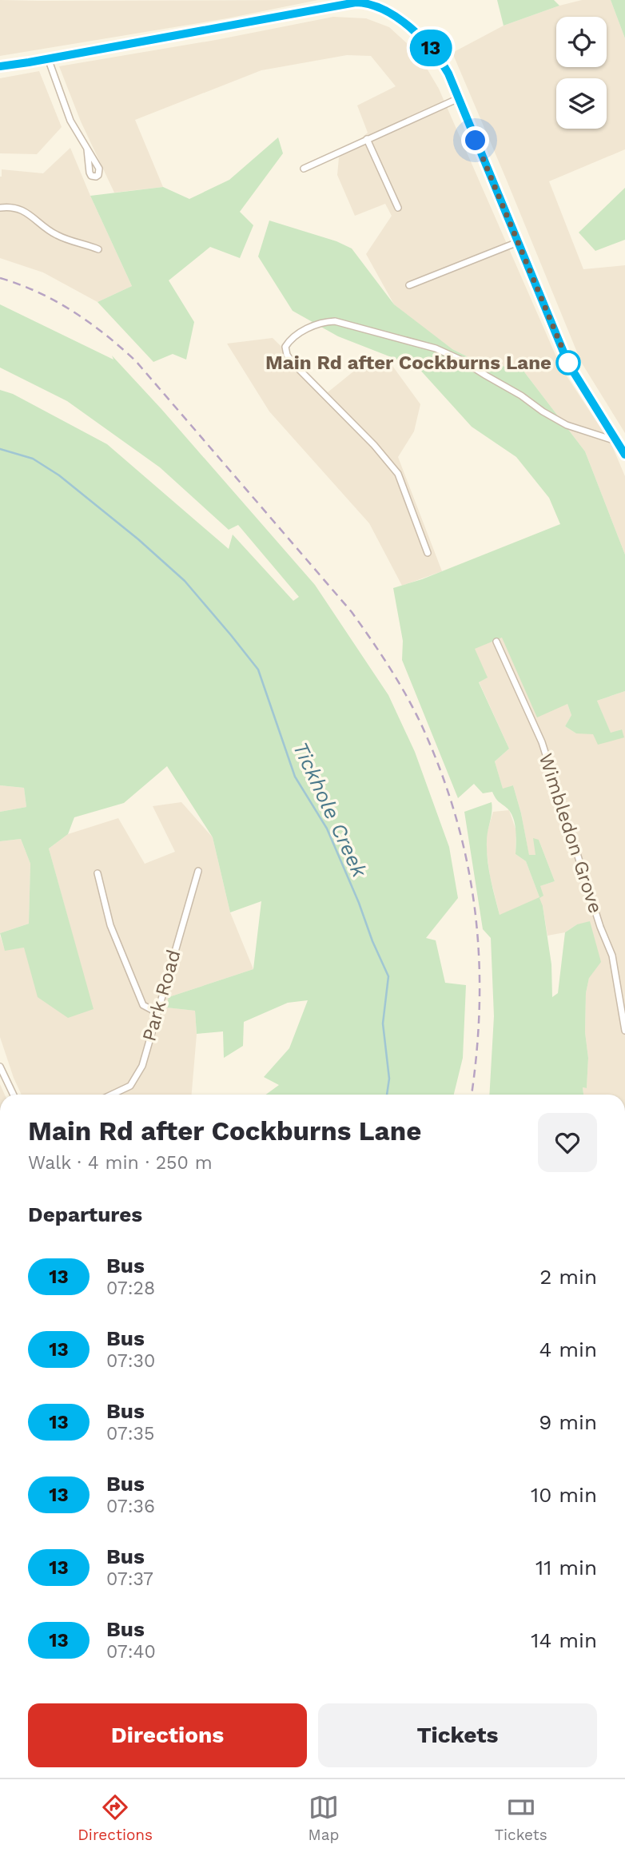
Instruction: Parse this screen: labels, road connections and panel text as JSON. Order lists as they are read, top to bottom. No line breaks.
{"streets":{"street":["Wimbledon Grove","Park Road"]},"water":["Tickhole Creek"],"places":["Main Rd after Cockburns Lane"],"lines":["bus line 13"],"page":{"on_map":"13","heading":[["Main Rd after Cockburns Lane","Walk · 4 min · 250 m"],"Departures"],"list":[{"mark":"13","name":"Bus","note":"07:28","value":"2 min"},{"mark":"13","name":"Bus","note":"07:30","value":"4 min"},{"mark":"13","name":"Bus","note":"07:35","value":"9 min"},{"mark":"13","name":"Bus","note":"07:36","value":"10 min"},{"mark":"13","name":"Bus","note":"07:37","value":"11 min"},{"mark":"13","name":"Bus","note":"07:40","value":"14 min"}],"buttons":["Directions","Tickets"],"tabs":["Directions","Map","Tickets"]}}
